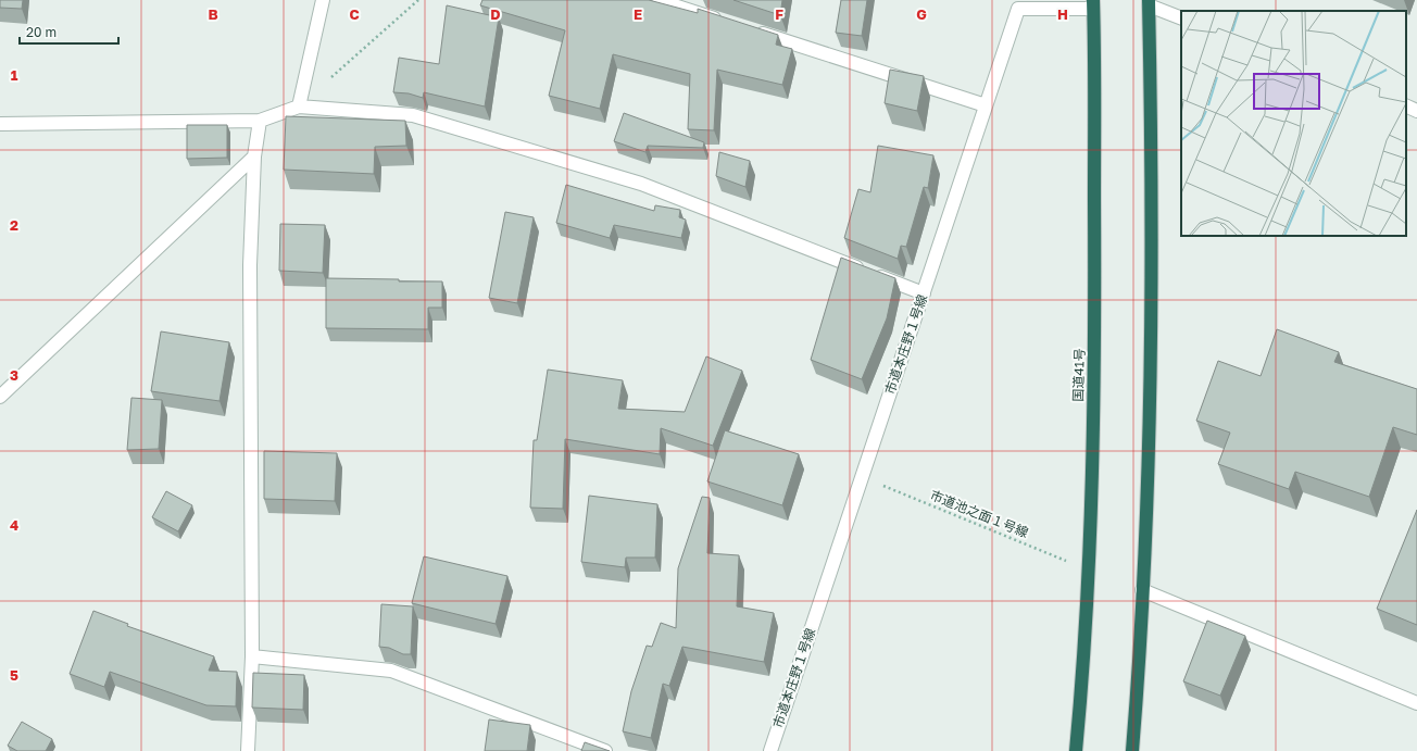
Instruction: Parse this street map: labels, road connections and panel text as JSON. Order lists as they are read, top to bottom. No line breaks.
{"streets":{"highway":["国道41号"],"street":["市道本庄野１号線"],"path":["市道池之面１号線"]},"crossings":[["市道本庄野１号線","国道41号"],["市道本庄野１号線","市道池之面１号線"],["国道41号","市道池之面１号線"]],"scale_bar":"20 m","grid":{"columns":["B","C","D","E","F","G","H"],"rows":["1","2","3","4","5"]}}
